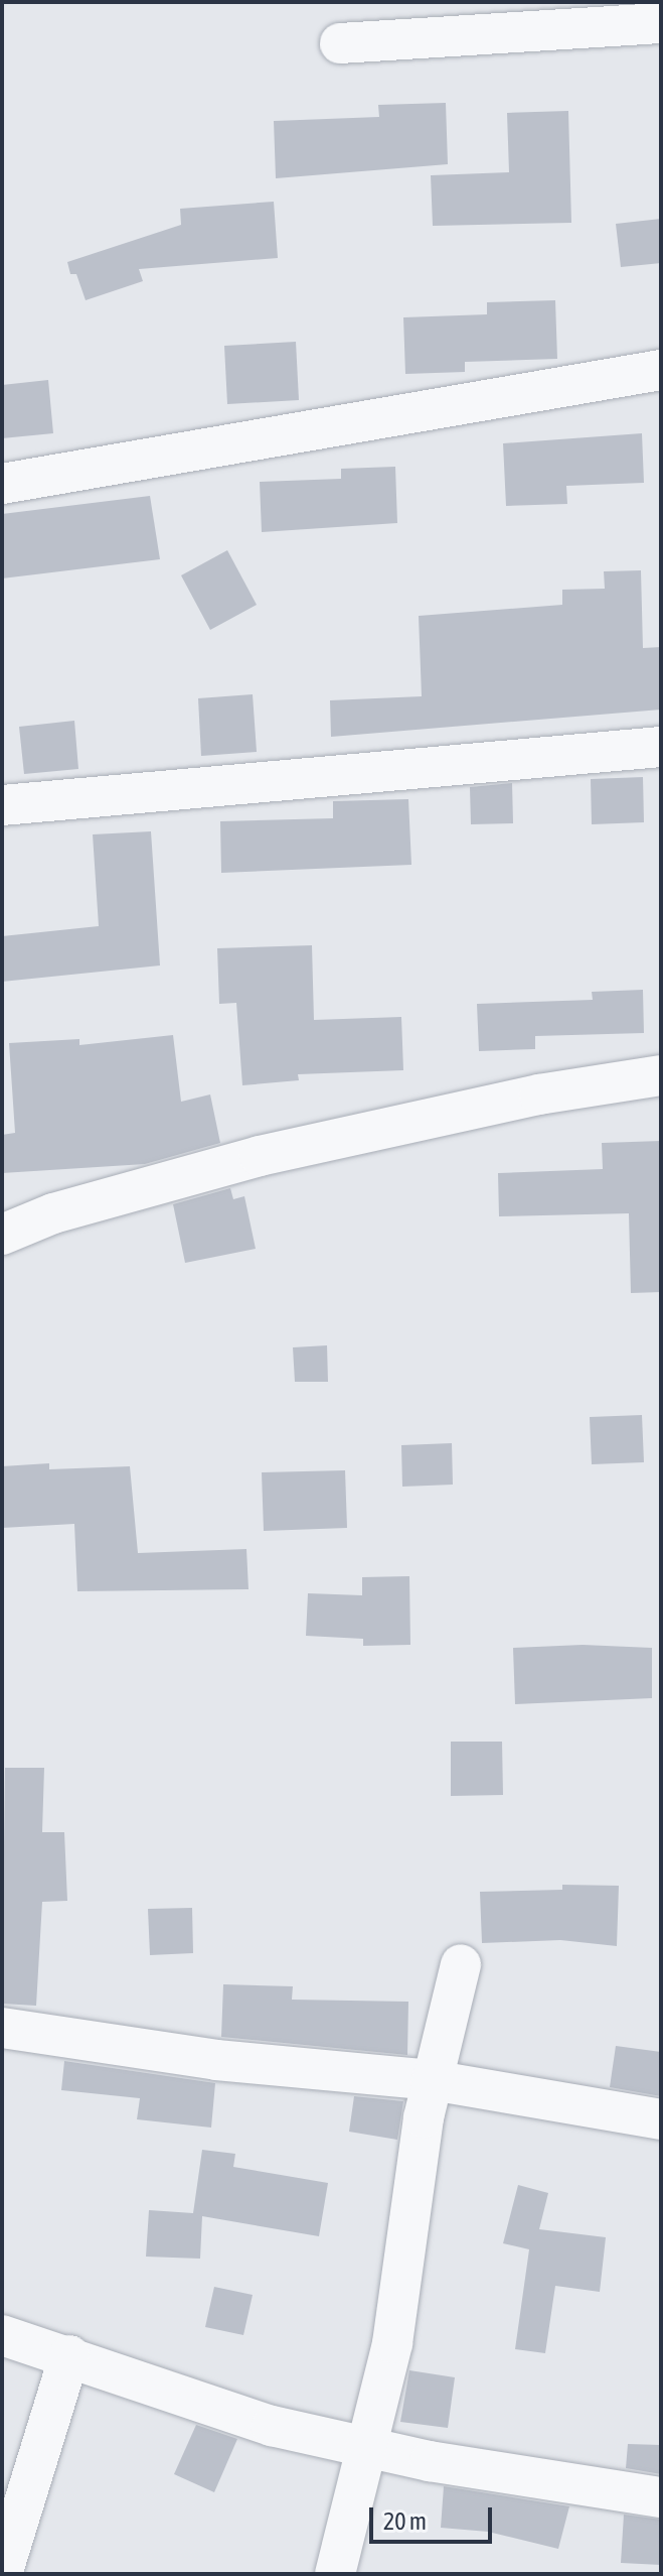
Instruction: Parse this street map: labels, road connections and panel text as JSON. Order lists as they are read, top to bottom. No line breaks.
{"scale_bar":"20 m"}
